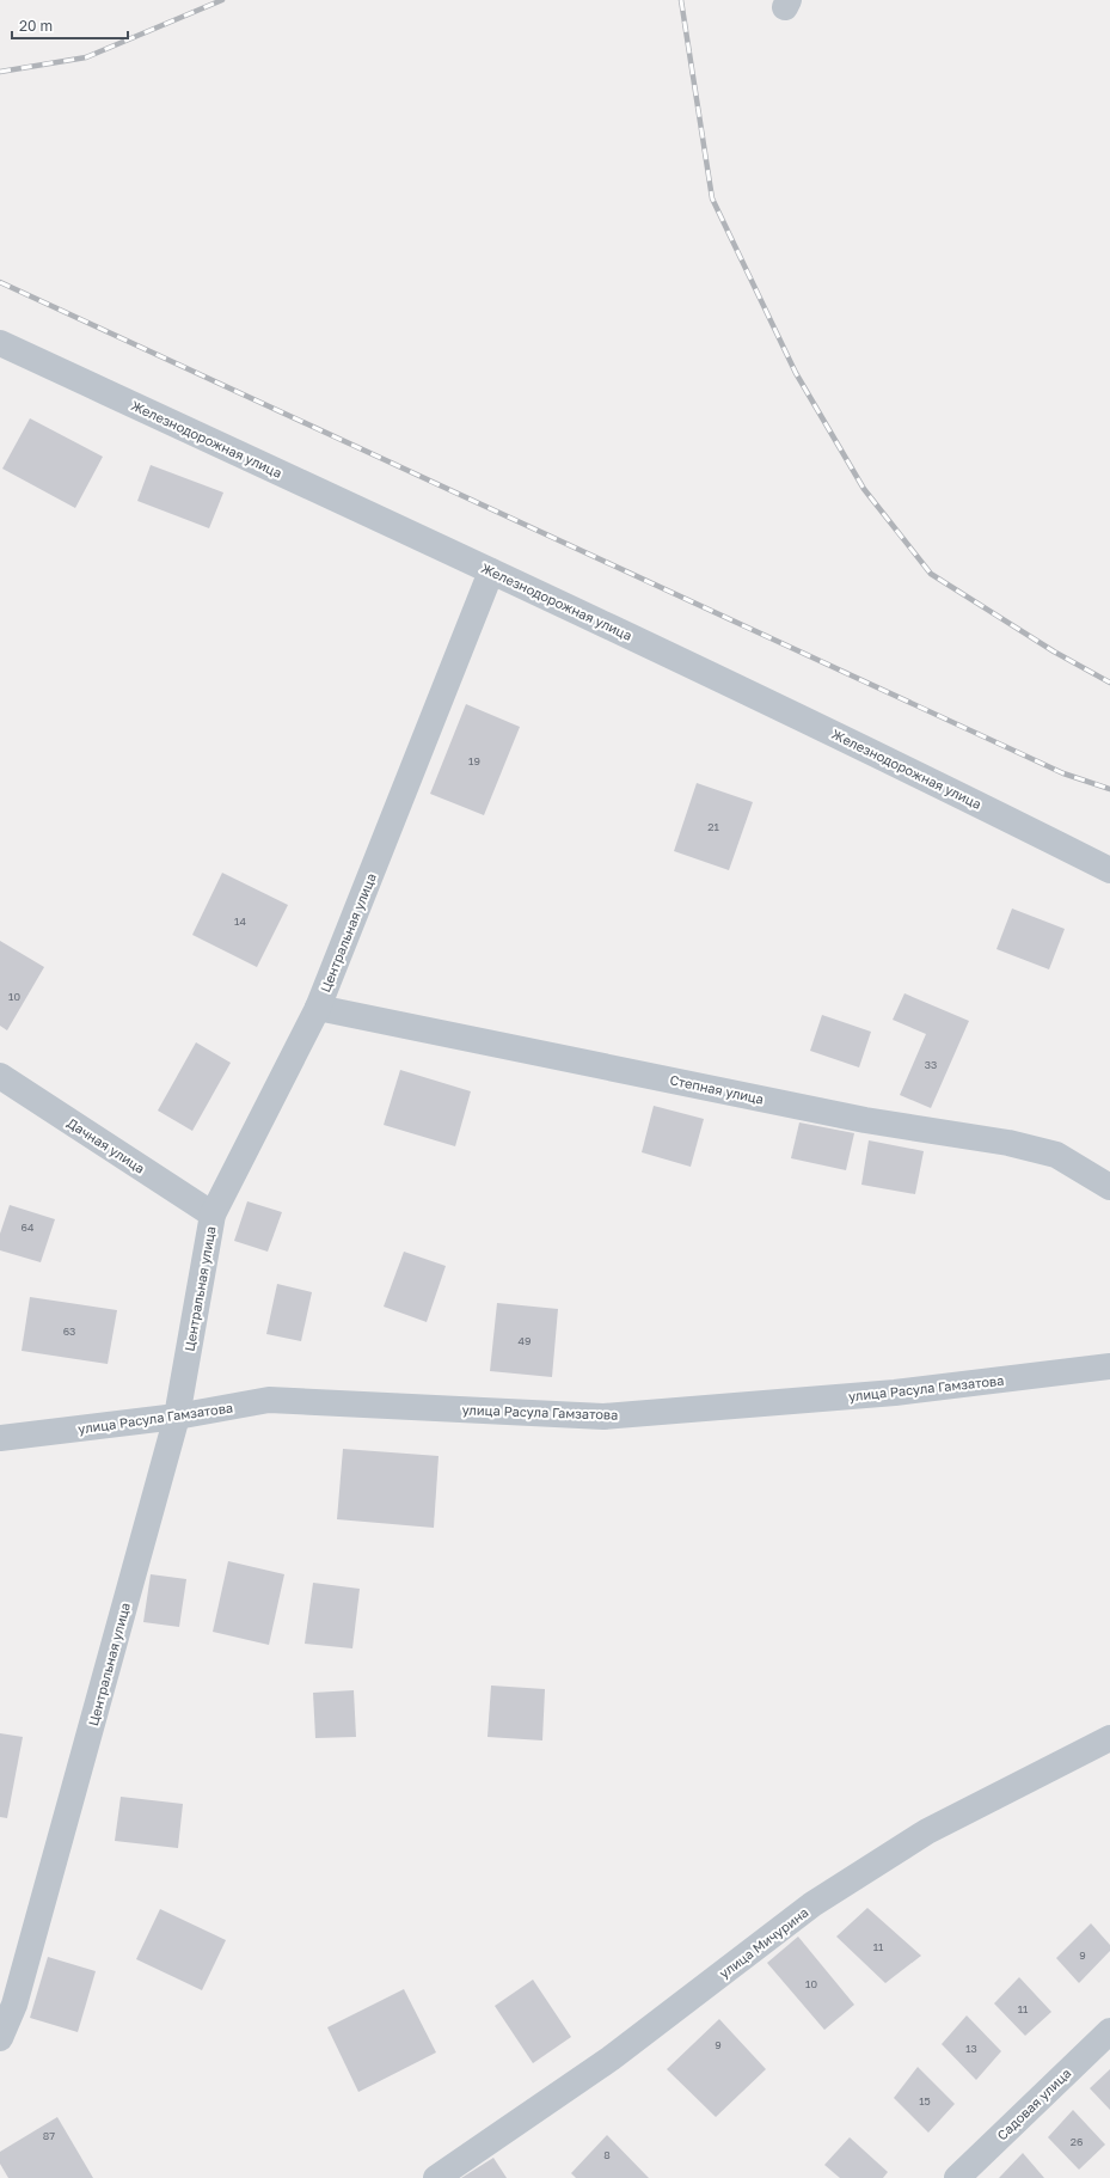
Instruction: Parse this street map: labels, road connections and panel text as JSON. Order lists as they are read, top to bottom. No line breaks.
{"streets":{"street":["Железнодорожная улица","Центральная улица","Степная улица","Дачная улица","улица Расула Гамзатова","улица Мичурина","Садовая улица"]},"crossings":[["Железнодорожная улица","Центральная улица"],["Центральная улица","Степная улица"],["Центральная улица","Дачная улица"],["Центральная улица","улица Расула Гамзатова"]],"house_numbers":["19","21","14","10","33","64","63","49","11","9","10","11","9","13","15","87","26","8"],"scale_bar":"20 m"}
